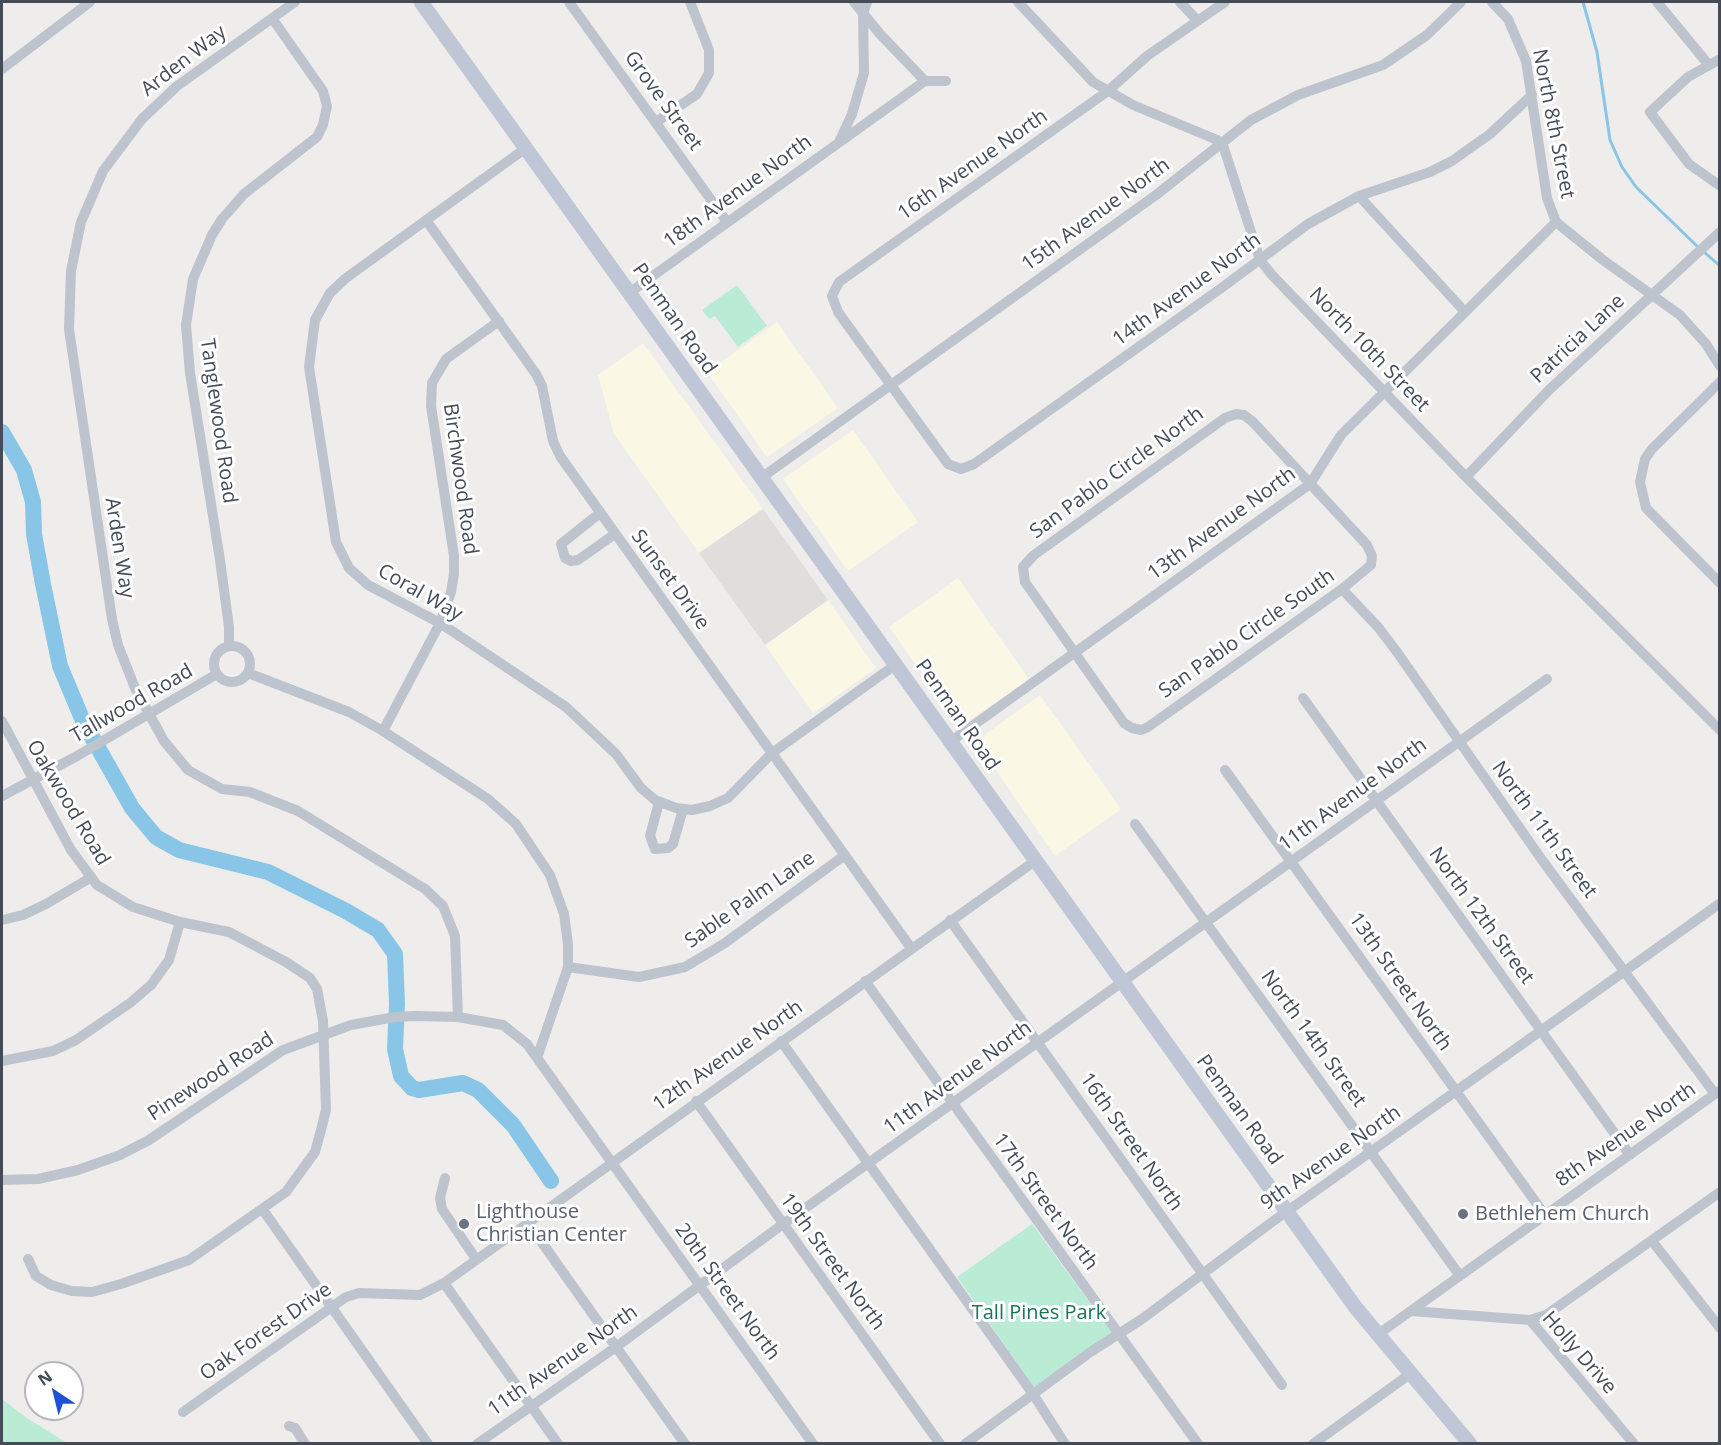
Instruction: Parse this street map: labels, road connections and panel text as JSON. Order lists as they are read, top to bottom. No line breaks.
{"streets":{"street":["Arden Way","Grove Street","North 8th Street","16th Avenue North","18th Avenue North","15th Avenue North","14th Avenue North","Penman Road","Patricia Lane","North 10th Street","Tanglewood Road","San Pablo Circle North","Birchwood Road","13th Avenue North","Sunset Drive","Coral Way","San Pablo Circle South","Tallwood Road","11th Avenue North","Oakwood Road","North 11th Street","Sable Palm Lane","North 12th Street","13th Street North","North 14th Street","12th Avenue North","Pinewood Road","8th Avenue North","16th Street North","9th Avenue North","17th Street North","19th Street North","20th Street North","Oak Forest Drive","Holly Drive"]},"crossings":[["Arden Way","Tanglewood Road"],["Arden Way","Tallwood Road"],["Arden Way","Pinewood Road"],["Grove Street","18th Avenue North"],["North 8th Street","14th Avenue North"],["North 8th Street","Patricia Lane"],["North 8th Street","13th Avenue North"],["16th Avenue North","15th Avenue North"],["16th Avenue North","14th Avenue North"],["18th Avenue North","Penman Road"],["15th Avenue North","14th Avenue North"],["15th Avenue North","Penman Road"],["15th Avenue North","North 10th Street"],["14th Avenue North","North 10th Street"],["Penman Road","13th Avenue North"],["Penman Road","Coral Way"],["Penman Road","11th Avenue North"],["Penman Road","12th Avenue North"],["Penman Road","8th Avenue North"],["Penman Road","9th Avenue North"],["Patricia Lane","North 10th Street"],["North 10th Street","13th Avenue North"],["Tanglewood Road","Tallwood Road"],["San Pablo Circle North","13th Avenue North"],["San Pablo Circle North","San Pablo Circle South"],["Birchwood Road","Sunset Drive"],["Birchwood Road","Coral Way"],["13th Avenue North","San Pablo Circle South"],["Sunset Drive","Coral Way"],["Sunset Drive","Sable Palm Lane"],["Sunset Drive","12th Avenue North"],["San Pablo Circle South","North 11th Street"],["Tallwood Road","Oakwood Road"],["11th Avenue North","North 11th Street"],["11th Avenue North","North 12th Street"],["11th Avenue North","13th Street North"],["11th Avenue North","North 14th Street"],["11th Avenue North","16th Street North"],["11th Avenue North","17th Street North"],["11th Avenue North","19th Street North"],["11th Avenue North","20th Street North"],["Oakwood Road","Pinewood Road"],["North 11th Street","8th Avenue North"],["North 11th Street","9th Avenue North"],["North 12th Street","8th Avenue North"],["North 12th Street","9th Avenue North"],["13th Street North","8th Avenue North"],["13th Street North","9th Avenue North"],["North 14th Street","8th Avenue North"],["North 14th Street","9th Avenue North"],["12th Avenue North","16th Street North"],["12th Avenue North","17th Street North"],["12th Avenue North","19th Street North"],["12th Avenue North","20th Street North"],["12th Avenue North","Oak Forest Drive"],["Pinewood Road","20th Street North"],["8th Avenue North","Holly Drive"],["16th Street North","9th Avenue North"],["9th Avenue North","17th Street North"]],"parks":["Tall Pines Park"],"places":["Bethlehem Church","Lighthouse Christian Center"],"north":"top left"}
